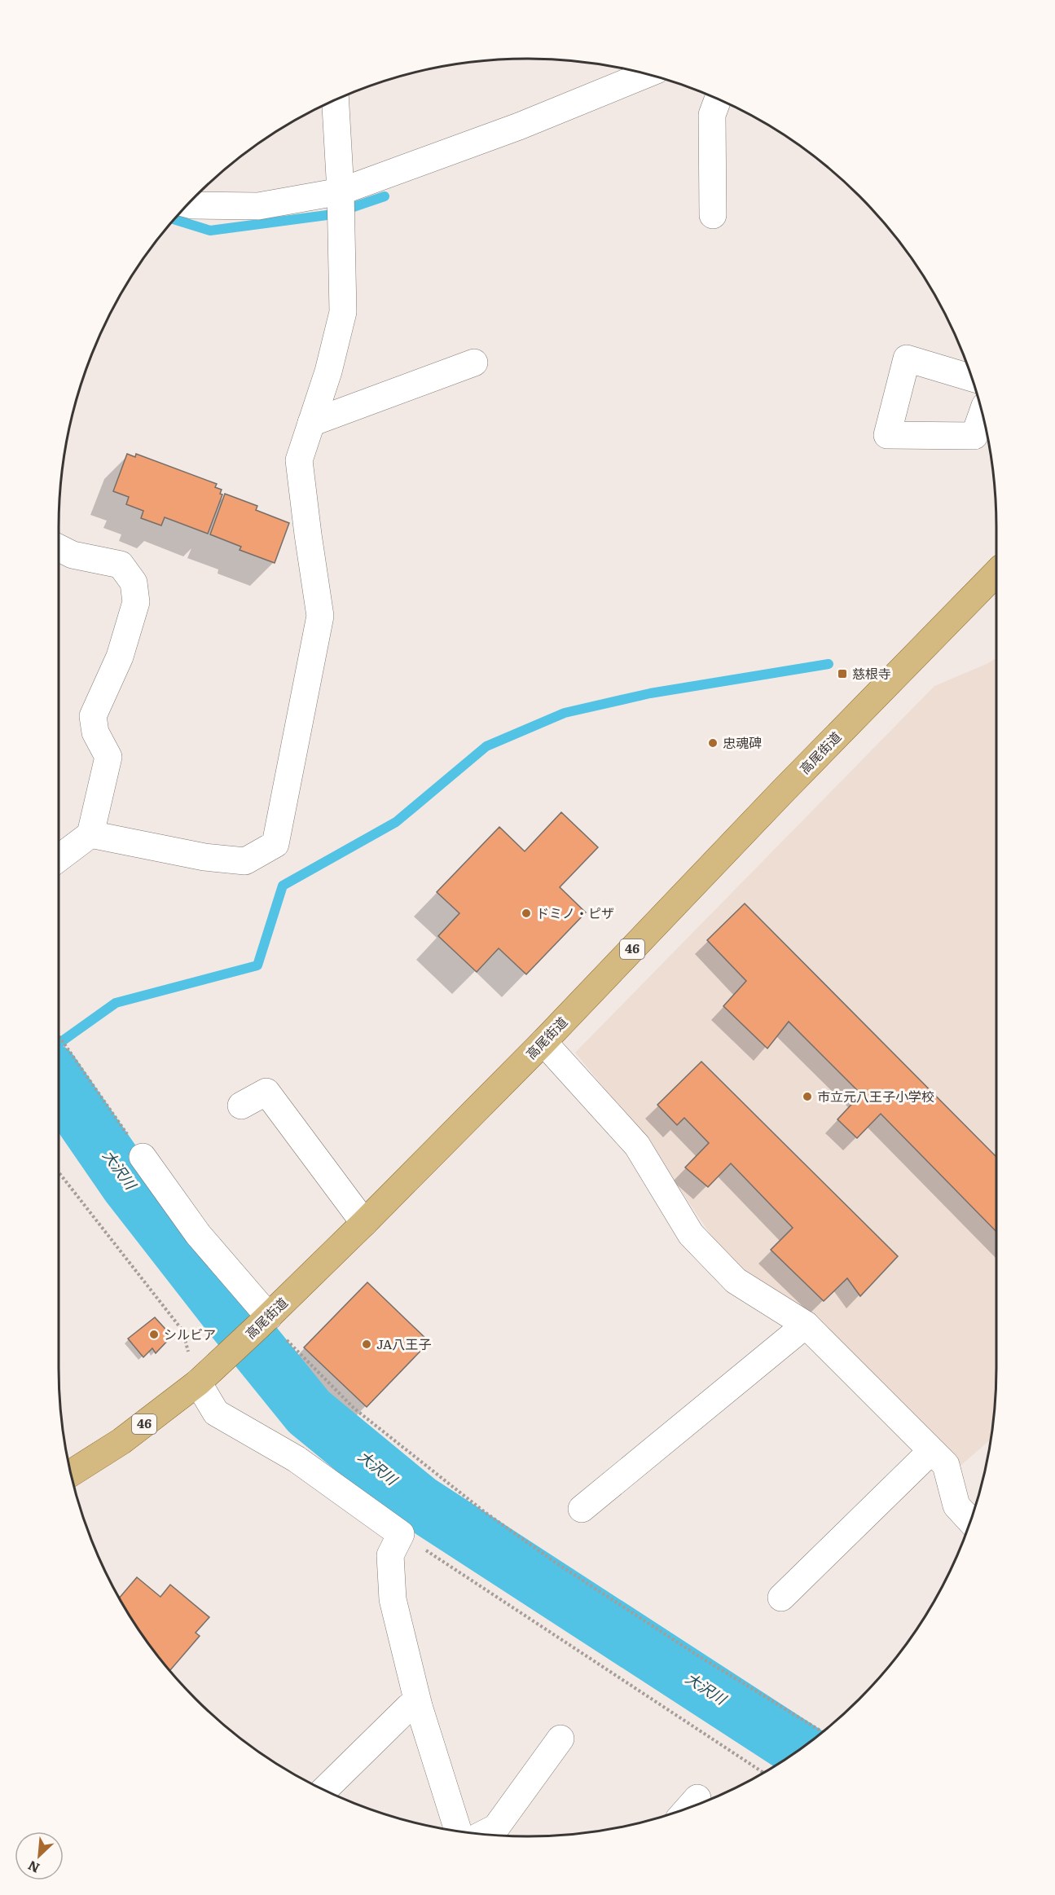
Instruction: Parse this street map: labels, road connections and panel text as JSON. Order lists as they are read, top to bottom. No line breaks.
{"streets":{"main road":["高尾街道","46"]},"water":["大沢川"],"places":{"transit":["慈根寺"],"other":["忠魂碑","ドミノ・ピザ","市立元八王子小学校","シルビア","JA八王子"]},"north":"bottom left"}
